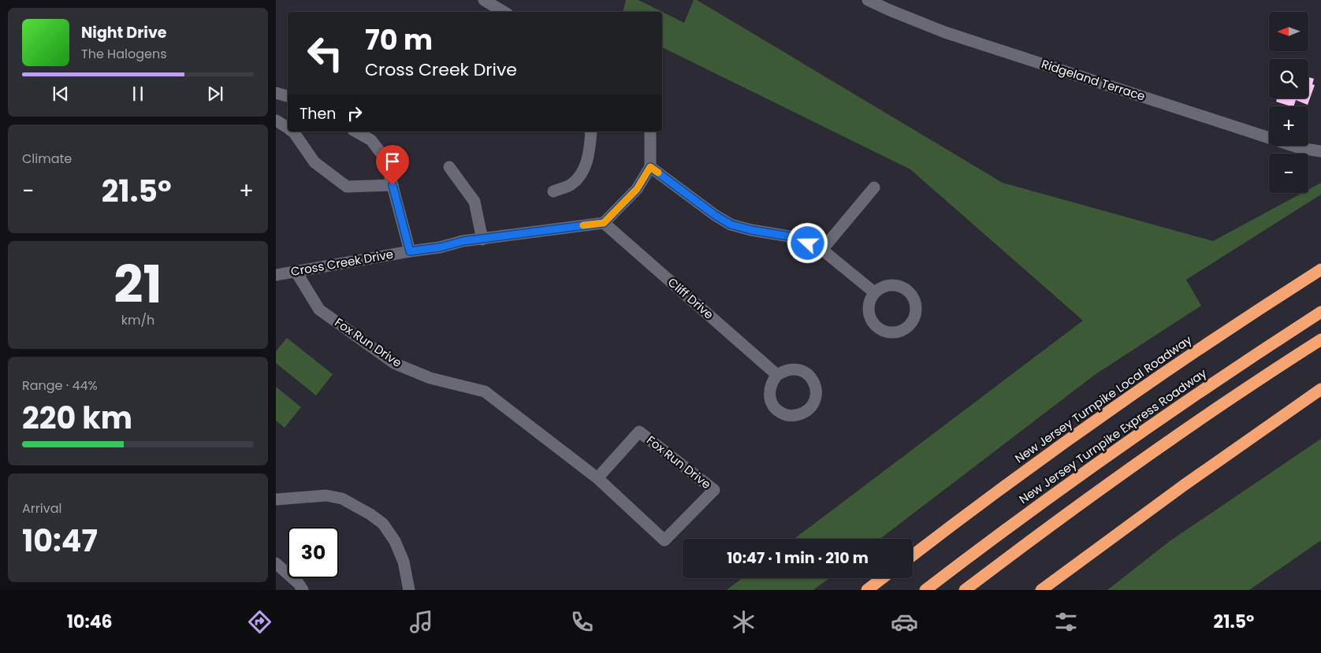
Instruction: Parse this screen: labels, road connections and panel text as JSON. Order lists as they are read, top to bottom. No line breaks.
{"streets":{"highway":["New Jersey Turnpike Local Roadway","New Jersey Turnpike Express Roadway"],"street":["Ridgeland Terrace","Cross Creek Drive","Cliff Drive","Fox Run Drive"]},"crossings":[["Cross Creek Drive","Cliff Drive"],["Cross Creek Drive","Fox Run Drive"]],"north":"left","page":{"map_buttons":["+","−"],"turn":["70 m","Cross Creek Drive"],"song":["Night Drive","The Halogens"],"then":"Then","tile":["Climate",["21","km/h"],["Range · 44%","220 km"],["Arrival","10:47"]],"heat":["−","21.5°","+"],"limit":"30","trip":"10:47 · 1 min · 210 m","tabs":["10:46","21.5°"]}}
